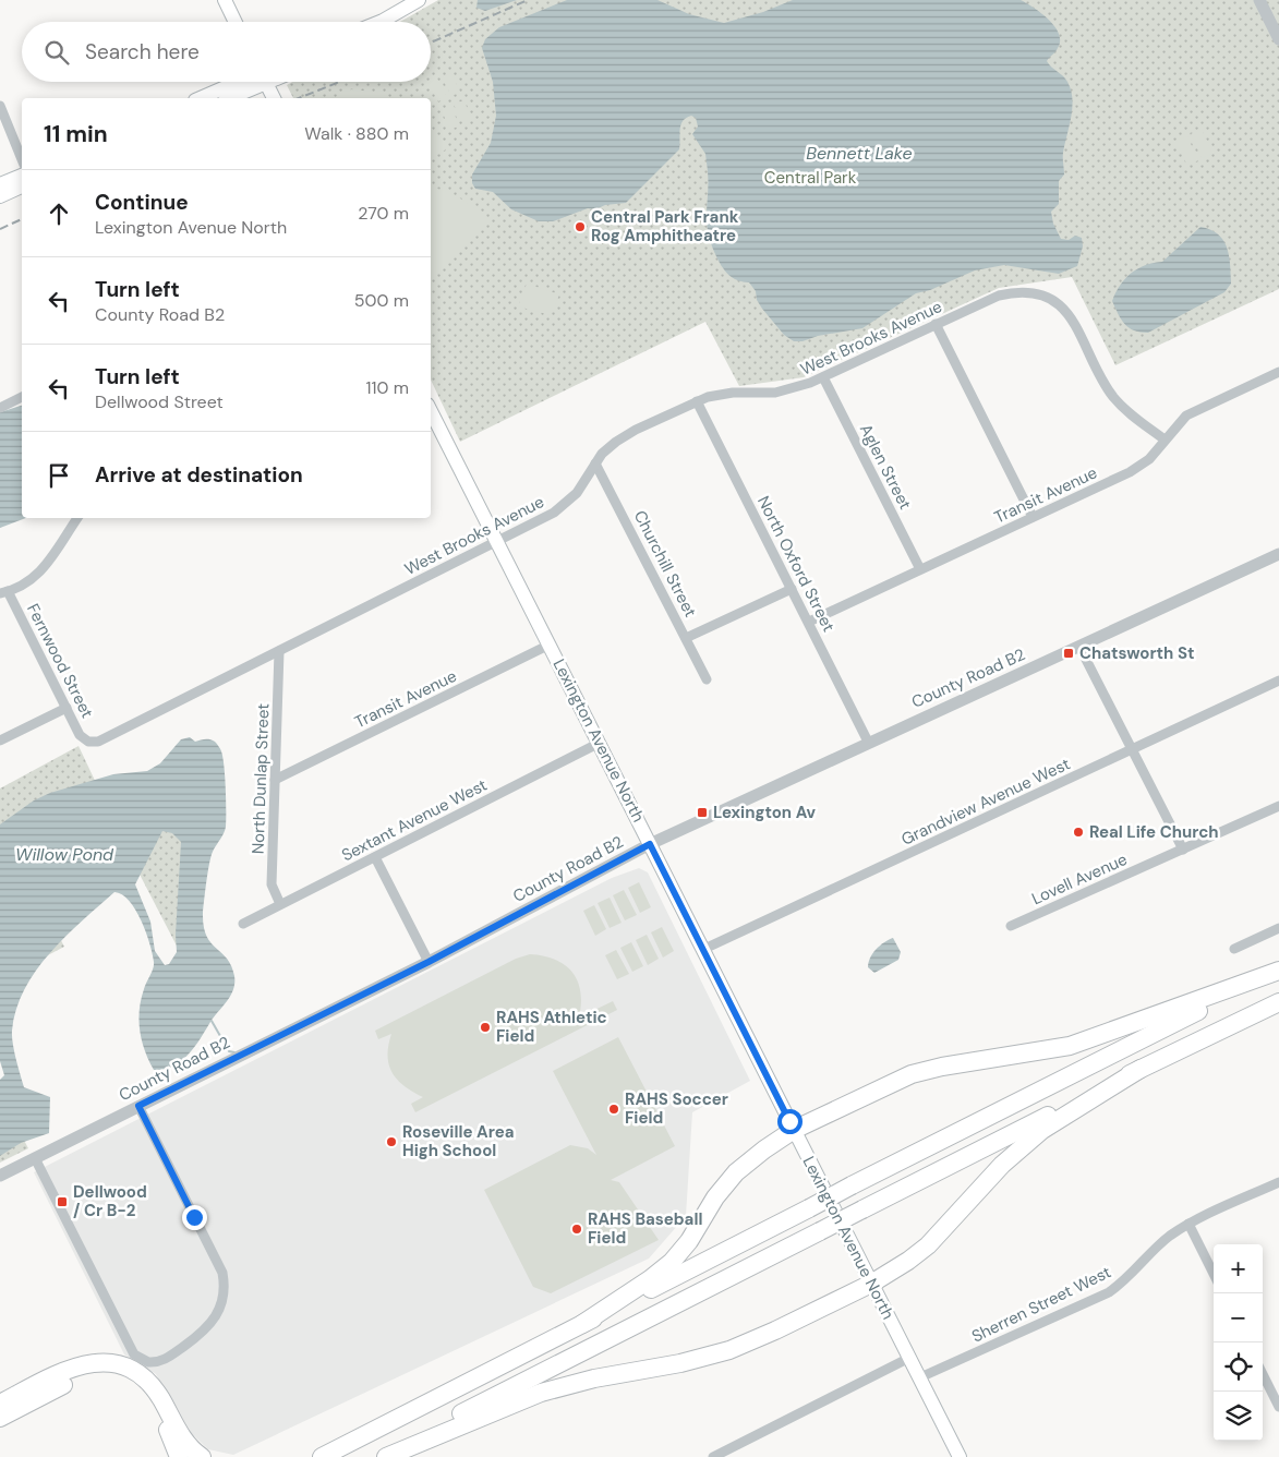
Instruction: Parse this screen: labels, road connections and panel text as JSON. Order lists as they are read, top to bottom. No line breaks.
{"streets":{"main road":["Lexington Avenue North"],"street":["West Brooks Avenue","Aglen Street","Transit Avenue","Churchill Street","North Oxford Street","Fernwood Street","County Road B2","North Dunlap Street","Grandview Avenue West","Sextant Avenue West","Lovell Avenue","Sherren Street West"]},"crossings":[["West Brooks Avenue","Aglen Street"],["West Brooks Avenue","Transit Avenue"],["West Brooks Avenue","Churchill Street"],["West Brooks Avenue","North Oxford Street"],["West Brooks Avenue","Fernwood Street"],["West Brooks Avenue","Lexington Avenue North"],["West Brooks Avenue","North Dunlap Street"],["Aglen Street","Transit Avenue"],["Transit Avenue","North Oxford Street"],["Transit Avenue","Lexington Avenue North"],["Transit Avenue","North Dunlap Street"],["North Oxford Street","County Road B2"],["County Road B2","Lexington Avenue North"],["Lexington Avenue North","Grandview Avenue West"],["Lexington Avenue North","Sextant Avenue West"],["Lexington Avenue North","Sherren Street West"],["North Dunlap Street","Sextant Avenue West"]],"water":["Bennett Lake","Willow Pond"],"parks":["Central Park"],"places":{"other":["Central Park Frank Rog Amphitheatre","Real Life Church","RAHS Athletic Field","RAHS Soccer Field","Roseville Area High School","RAHS Baseball Field"],"transit":["Chatsworth St","Lexington Av","Dellwood / Cr B-2"]},"page":{"search":"Search here","heading":["11 min","Walk · 880 m"],"list":[["Continue","Lexington Avenue North","270 m"],["Turn left","County Road B2","500 m"],["Turn left","Dellwood Street","110 m"],"Arrive at destination"],"map_buttons":["+","−"]}}
